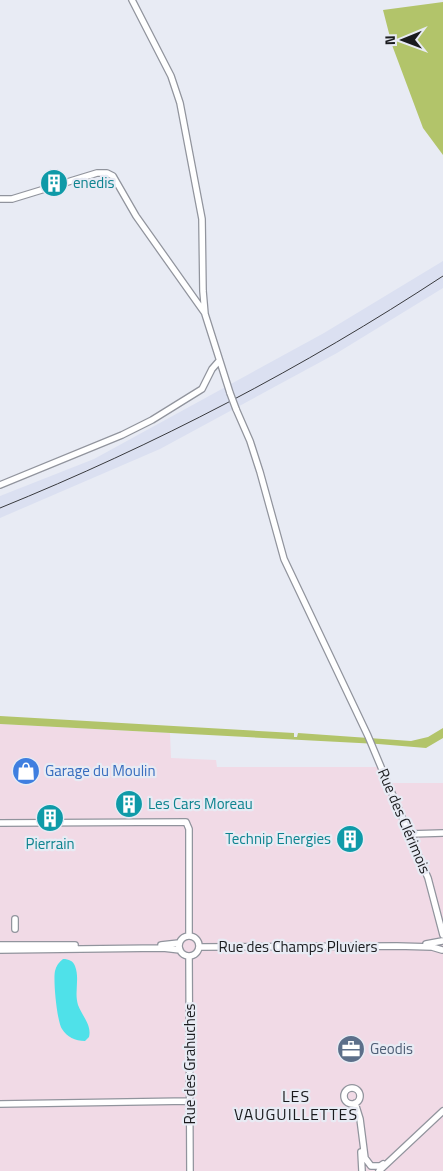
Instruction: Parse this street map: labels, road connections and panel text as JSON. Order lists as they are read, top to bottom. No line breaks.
{"streets":{"street":["Rue des Clérimois","Rue des Champs Pluviers","Rue des Grahuches"]},"crossings":[["Rue des Clérimois","Rue des Champs Pluviers"],["Rue des Champs Pluviers","Rue des Grahuches"]],"districts":["LES VAUGUILLETTES"],"places":{"building":["enedis","Les Cars Moreau","Pierrain","Technip Energies"],"shop":["Garage du Moulin"],"office":["Geodis"]},"north":"left"}
